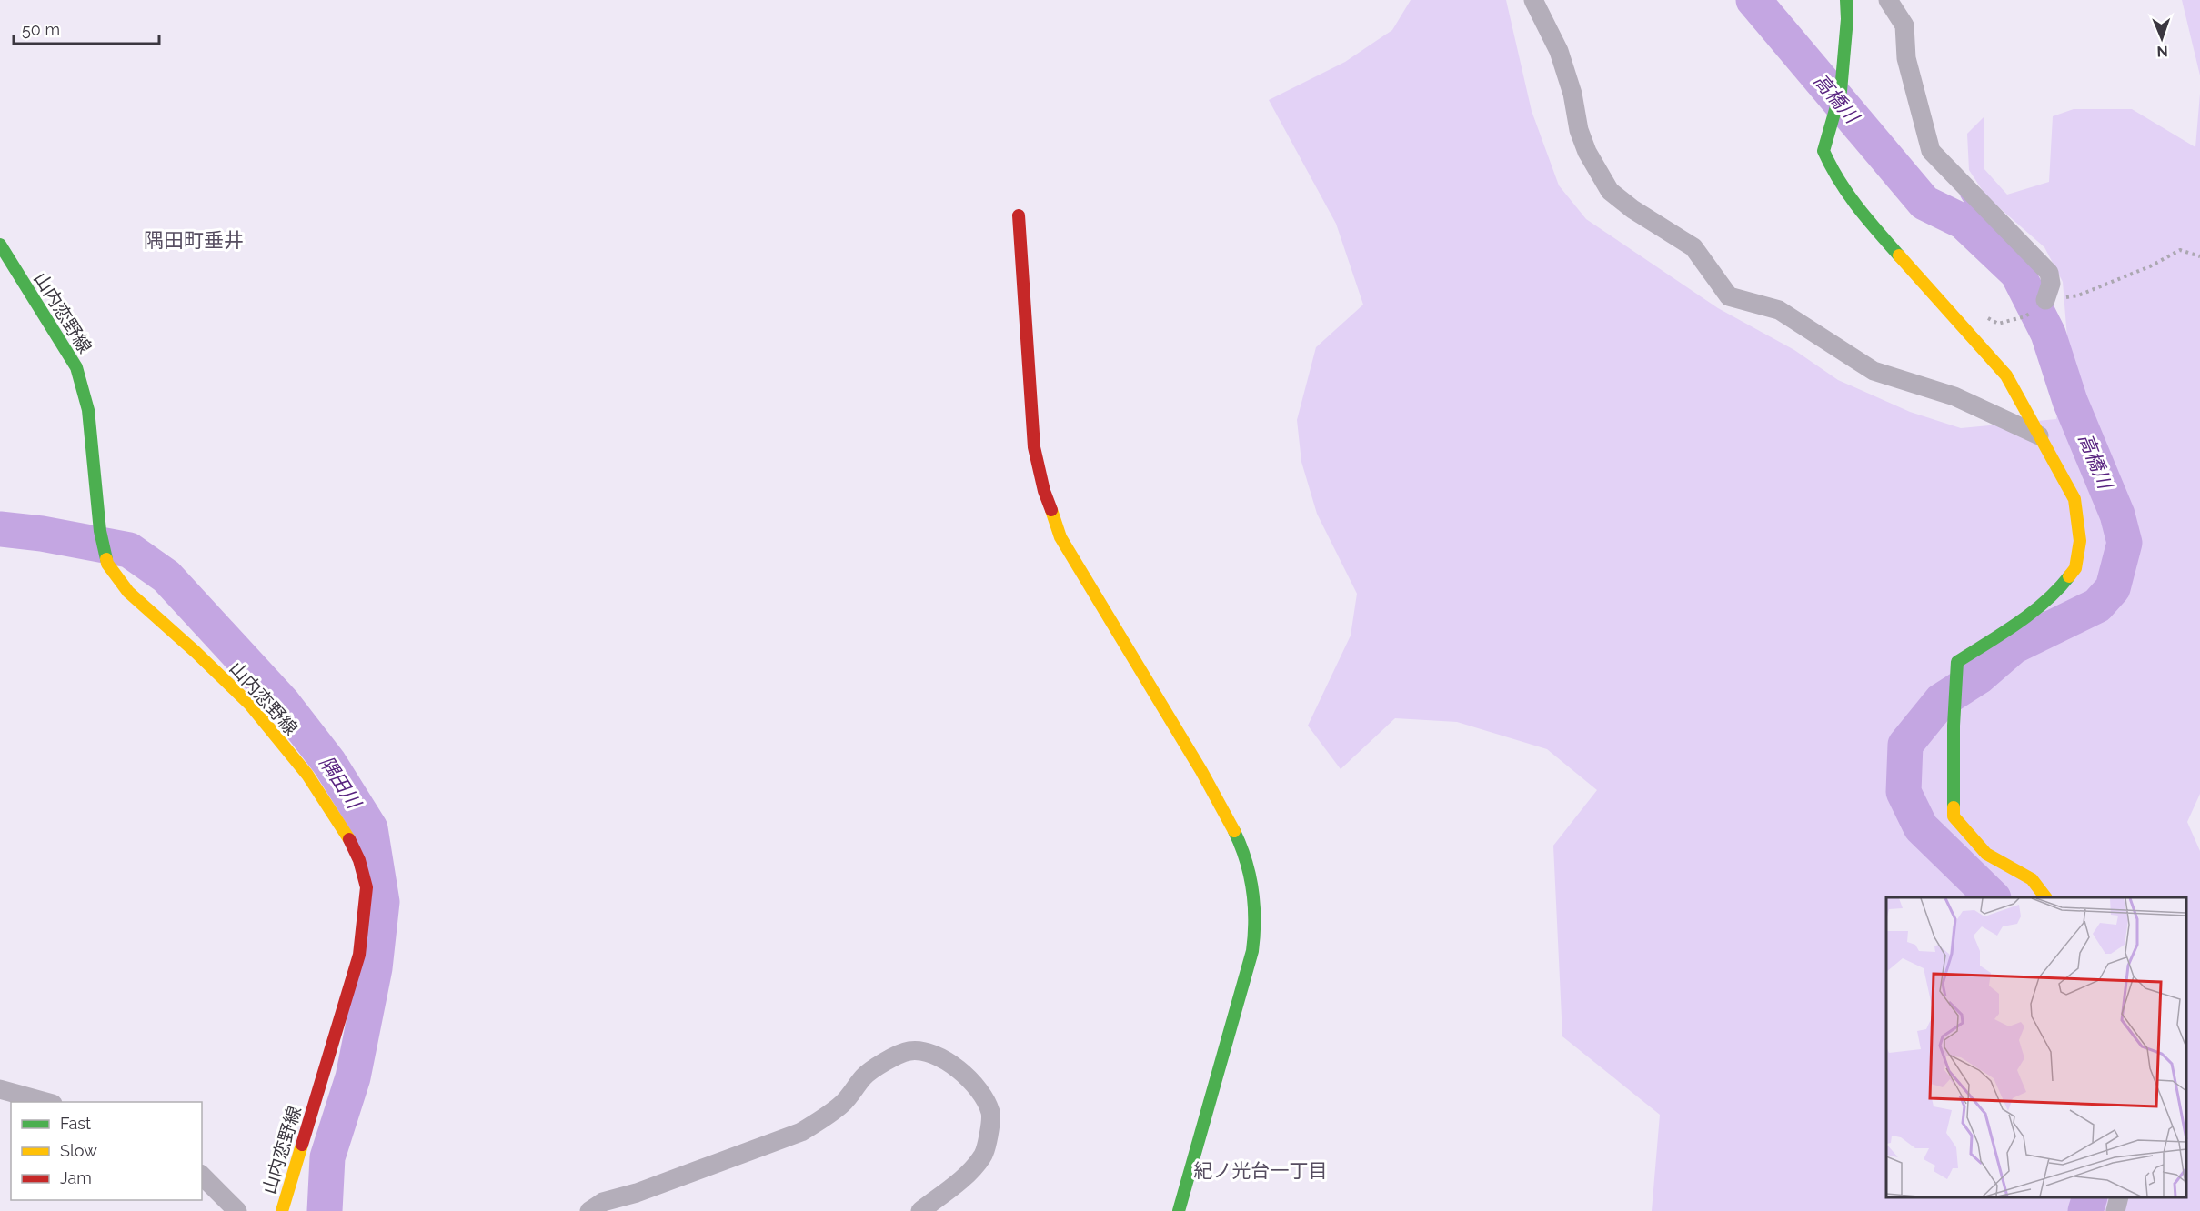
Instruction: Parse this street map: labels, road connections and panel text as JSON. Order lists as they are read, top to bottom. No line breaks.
{"streets":{"street":["山内恋野線"]},"districts":["隅田町垂井","紀ノ光台一丁目"],"water":["高橋川","隅田川"],"legend":["Fast","Slow","Jam"],"scale_bar":"50 m","north":"bottom"}
